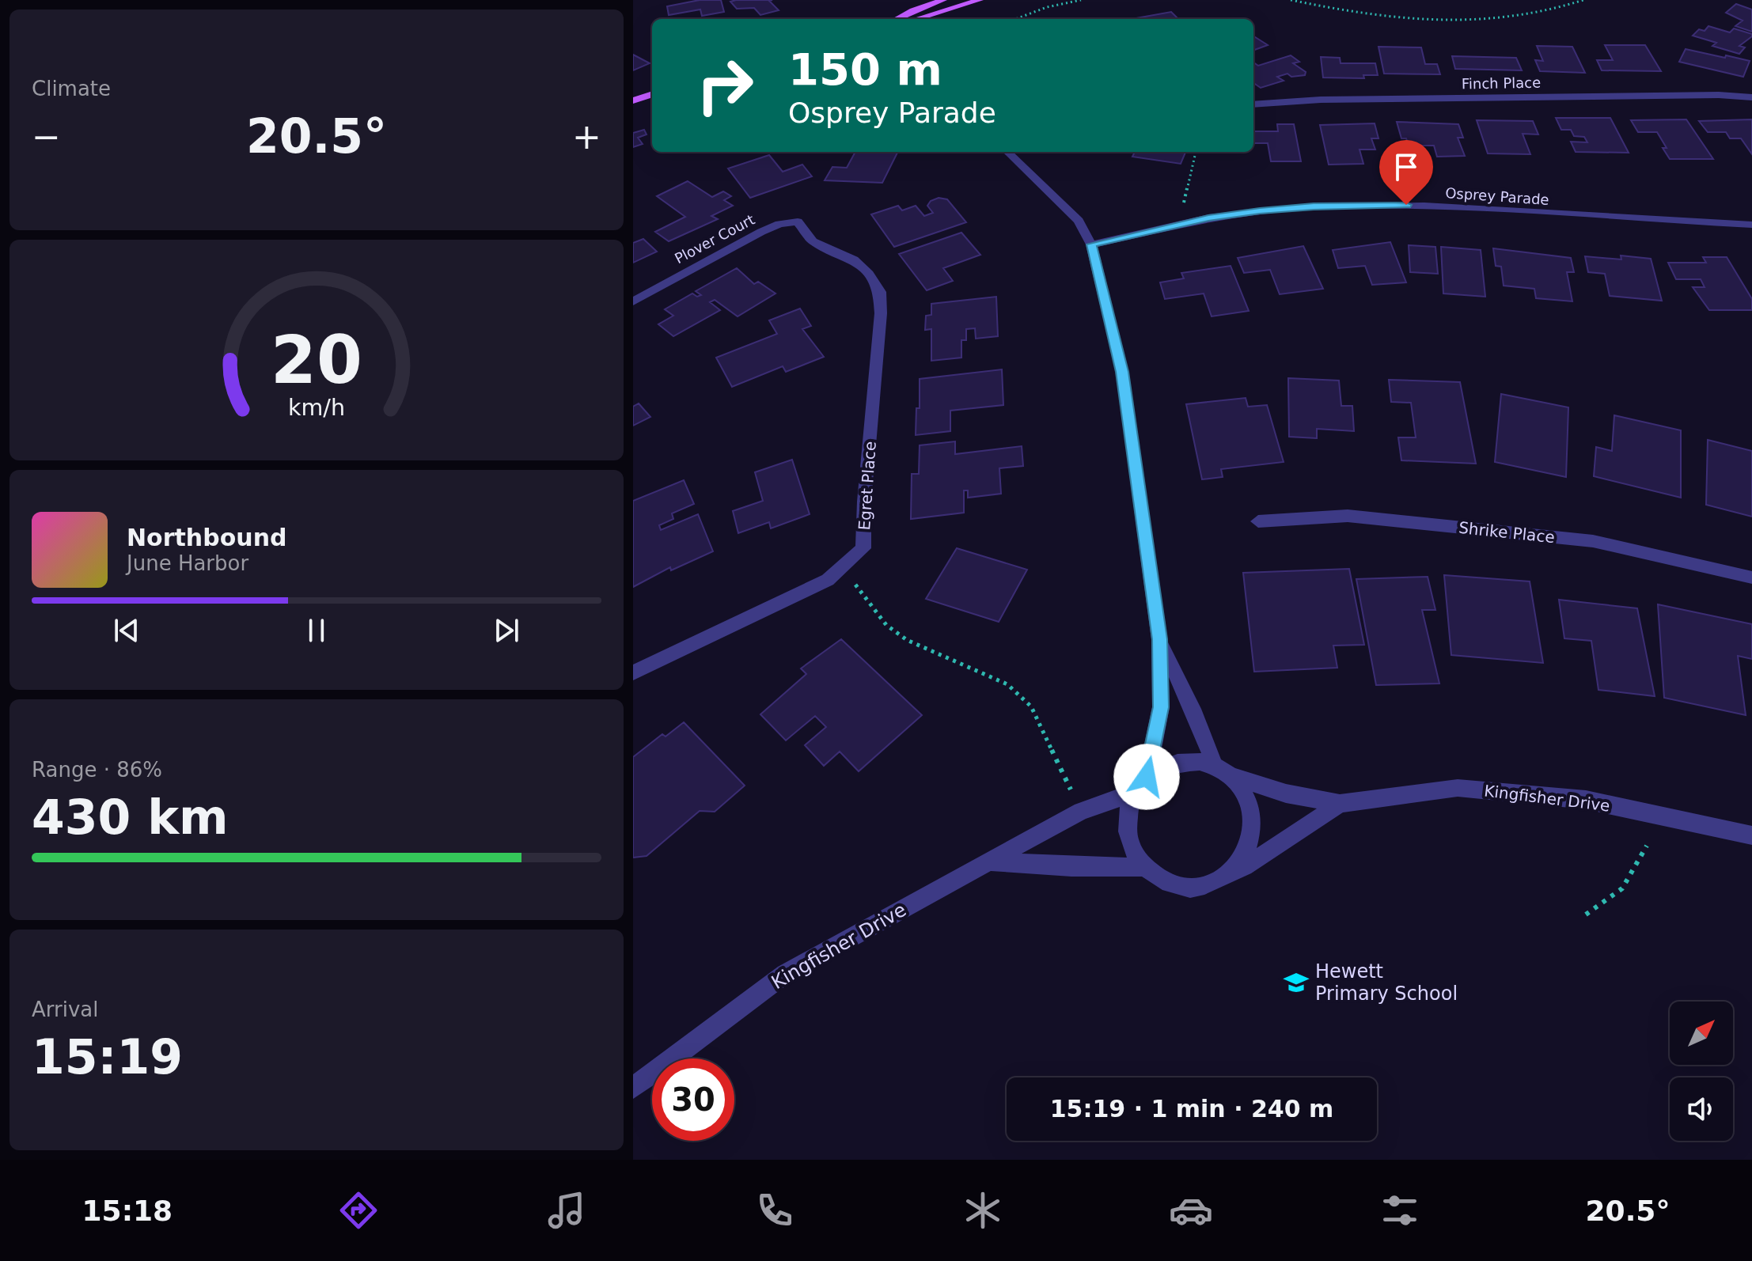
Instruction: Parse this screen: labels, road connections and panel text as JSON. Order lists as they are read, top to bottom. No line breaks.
{"streets":{"street":["Finch Place","Osprey Parade","Plover Court","Egret Place","Shrike Place","Kingfisher Drive"]},"crossings":[["Plover Court","Egret Place"]],"places":{"school or university":["Hewett Primary School"]},"north":"top right","page":{"tile":["Climate",["Range · 86%","430 km"],["Arrival","15:19"]],"turn":["150 m","Osprey Parade"],"heat":["−","20.5°","+"],"song":["Northbound","June Harbor"],"limit":"30","trip":"15:19 · 1 min · 240 m","tabs":["15:18","20.5°"],"gauge":["20","km/h"]}}
